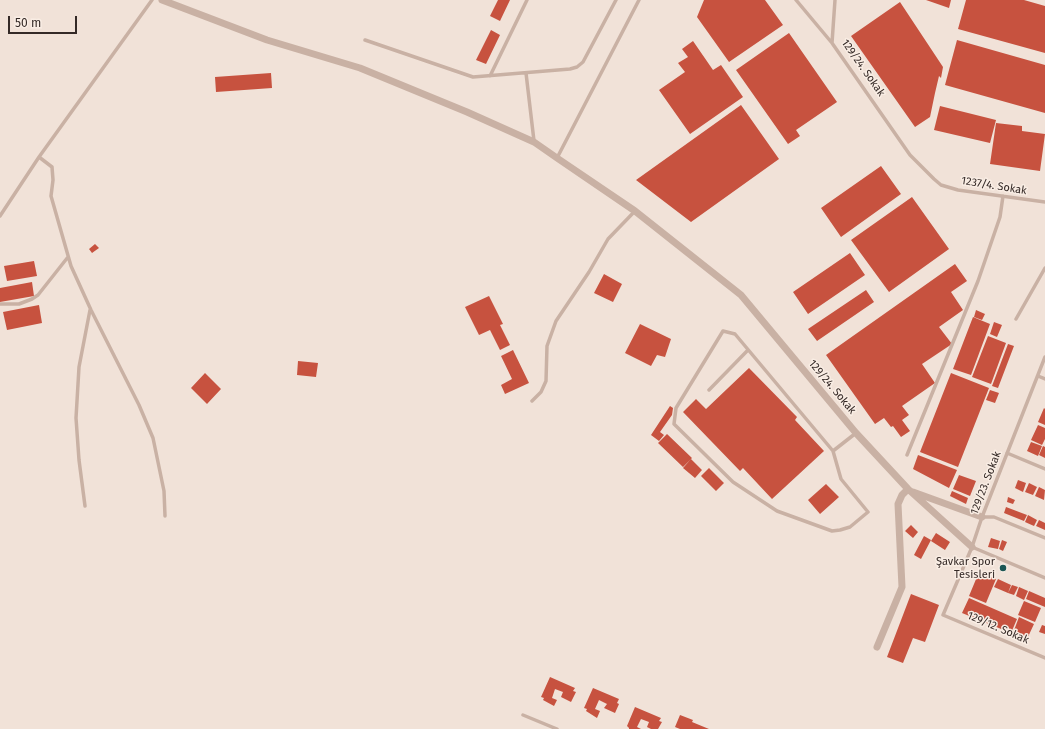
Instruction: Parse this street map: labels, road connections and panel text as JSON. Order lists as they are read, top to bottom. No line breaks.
{"streets":{"street":["129/24. Sokak"],"lane":["1237/4. Sokak","129/23. Sokak","129/12. Sokak"]},"crossings":[["129/24. Sokak","1237/4. Sokak"],["129/24. Sokak","129/23. Sokak"],["129/23. Sokak","129/12. Sokak"]],"places":["Şavkar Spor Tesisleri"],"scale_bar":"50 m"}
